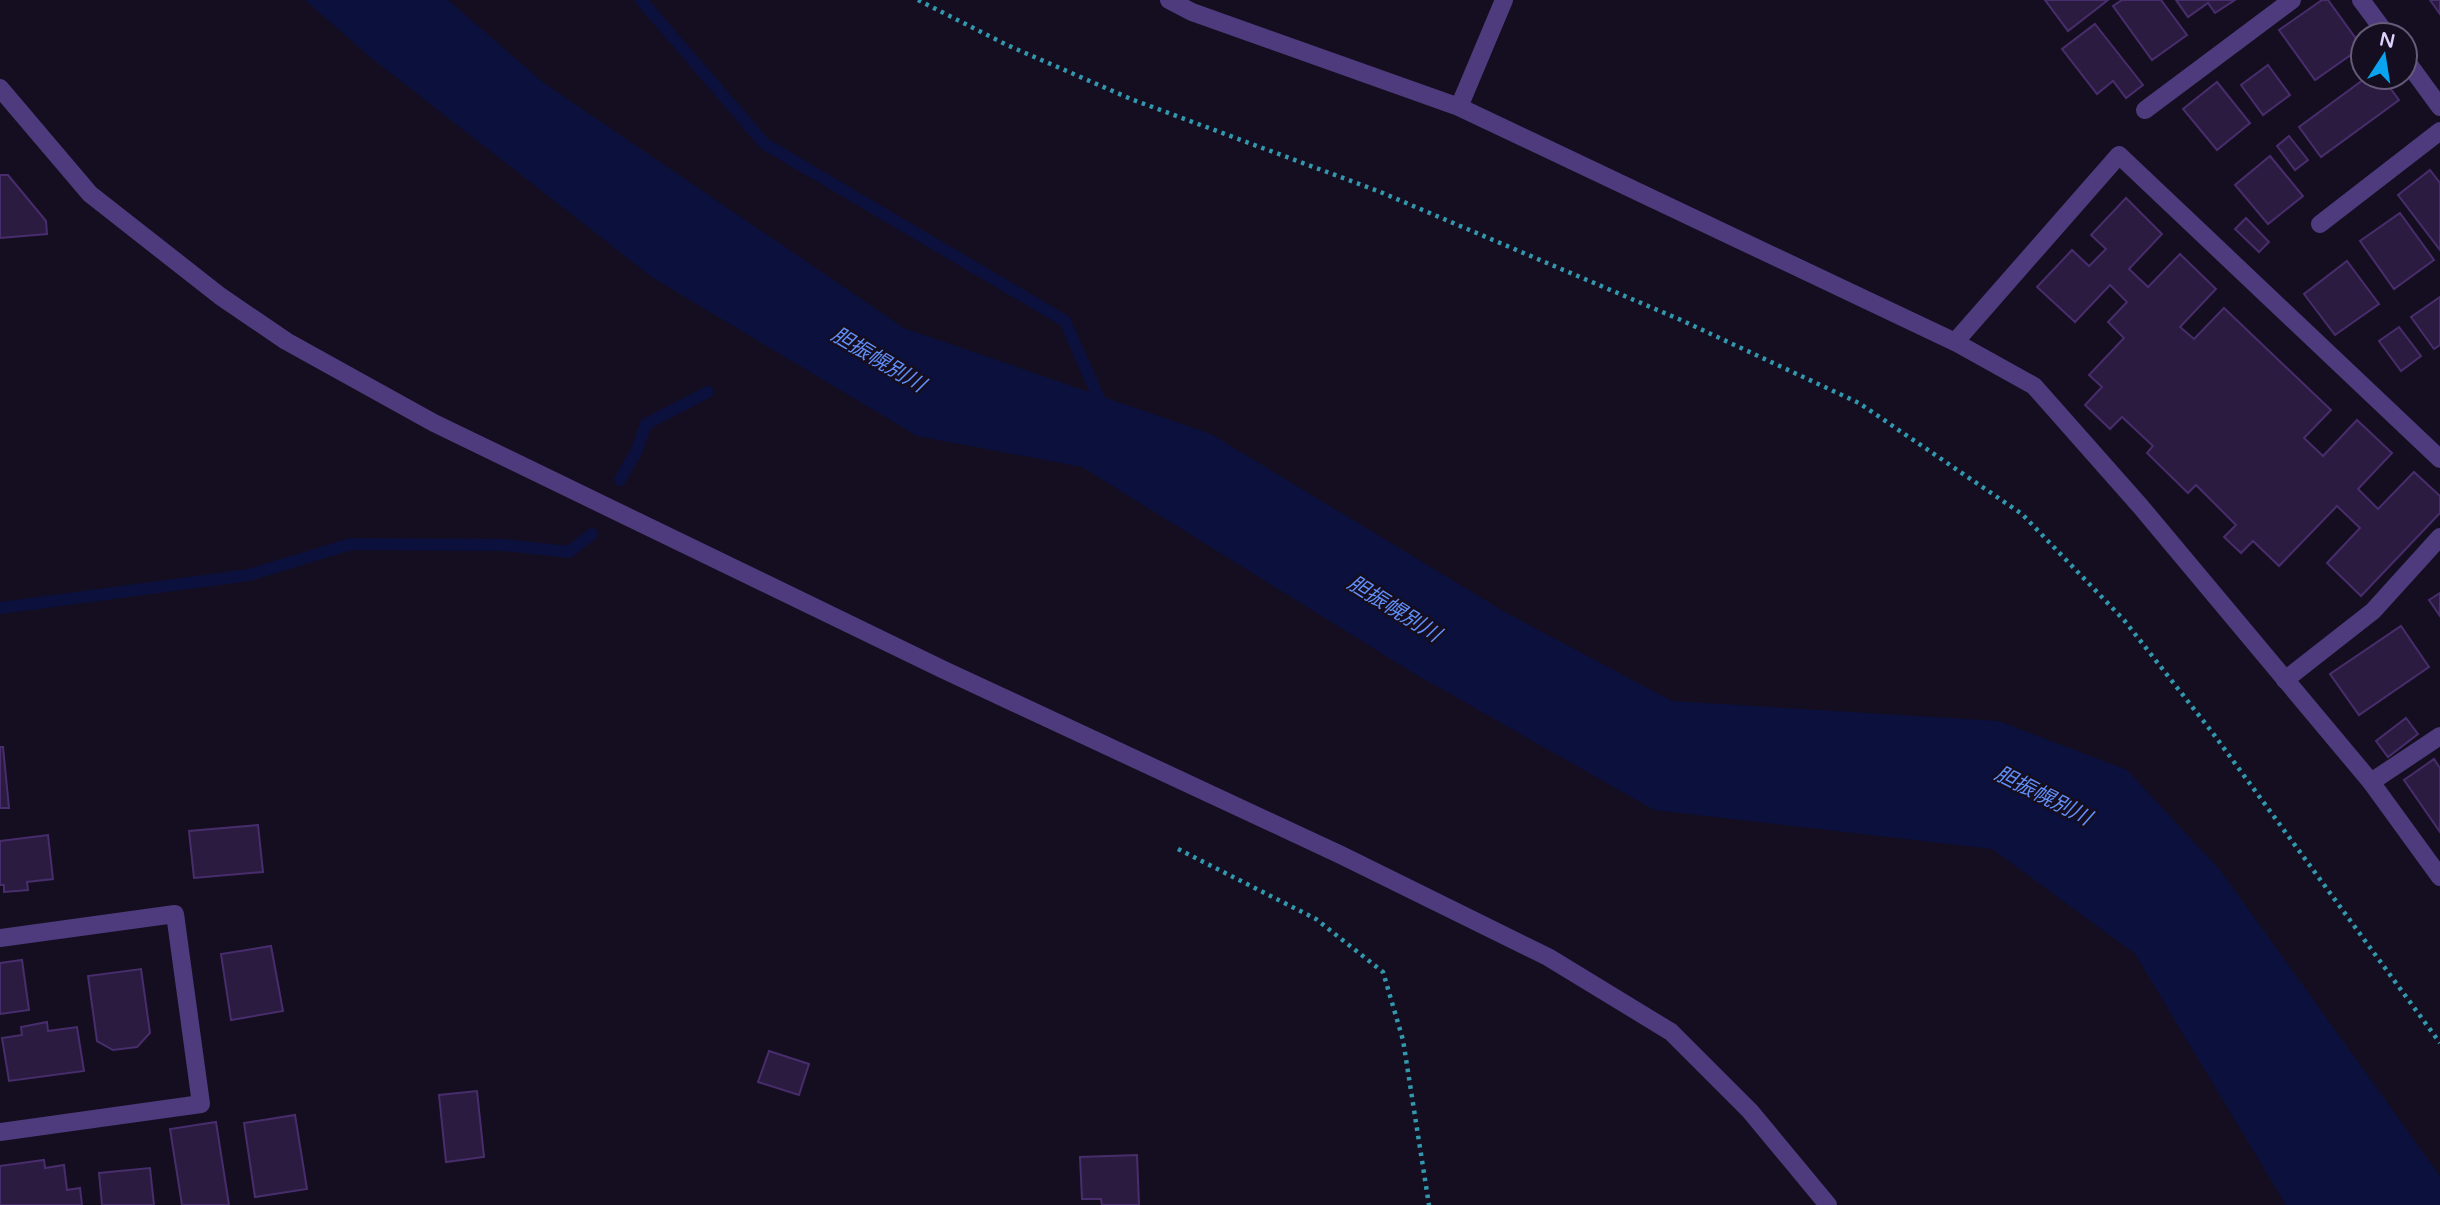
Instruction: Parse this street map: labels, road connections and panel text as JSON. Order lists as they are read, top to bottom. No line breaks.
{"water":["胆振幌別川"],"north":"top"}
